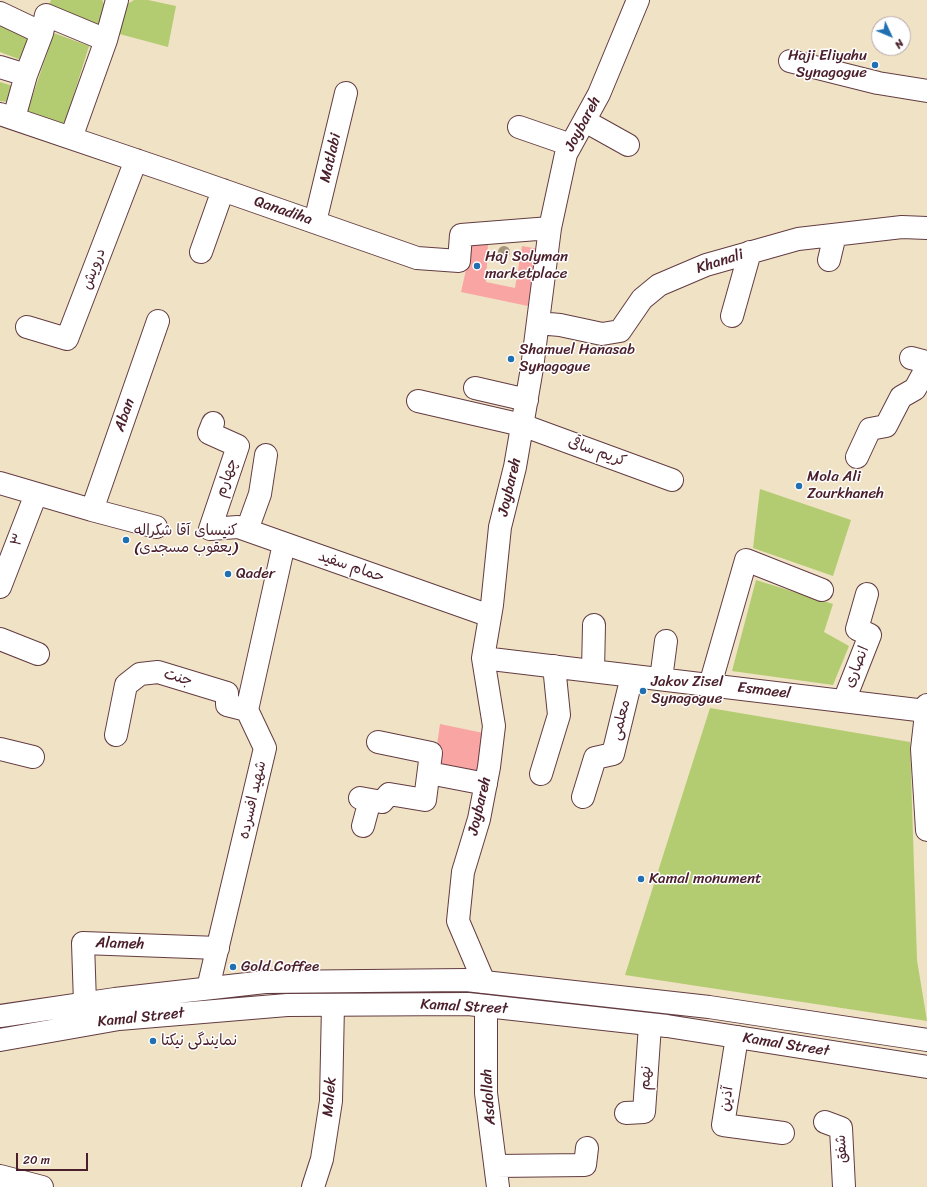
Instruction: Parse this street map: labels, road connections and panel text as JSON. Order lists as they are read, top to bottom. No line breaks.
{"streets":{"street":["Joybareh","Matlabi","Qanadiha","Khanali","درویش","Aban","کریم ساقی","چهارم","۳","حمام سفید","انصاری","جنت","Esmaeel","معلمی","شهید افسرده","Alameh","Kamal Street","نهم","Malek","Asdollah","آذین","شفق"]},"crossings":[["Joybareh","Qanadiha"],["Joybareh","Khanali"],["Joybareh","کریم ساقی"],["Joybareh","حمام سفید"],["Joybareh","Esmaeel"],["Joybareh","Kamal Street"],["Matlabi","Qanadiha"],["Qanadiha","درویش"],["چهارم","حمام سفید"],["انصاری","Esmaeel"],["جنت","شهید افسرده"],["Esmaeel","معلمی"],["شهید افسرده","Alameh"],["شهید افسرده","Kamal Street"],["Alameh","Kamal Street"],["Kamal Street","نهم"],["Kamal Street","Malek"],["Kamal Street","Asdollah"],["Kamal Street","آذین"]],"places":["Haji Eliyahu Synagogue","Haj Solyman marketplace","Shamuel Hanasab Synagogue","Mola Ali Zourkhaneh","کنیسای آقا شکراله (یعقوب مسجدی)","Qader","Jakov Zisel Synagogue","Kamal monument","Gold Coffee","نمایندگی نیکتا"],"scale_bar":"20 m","north":"bottom right"}
